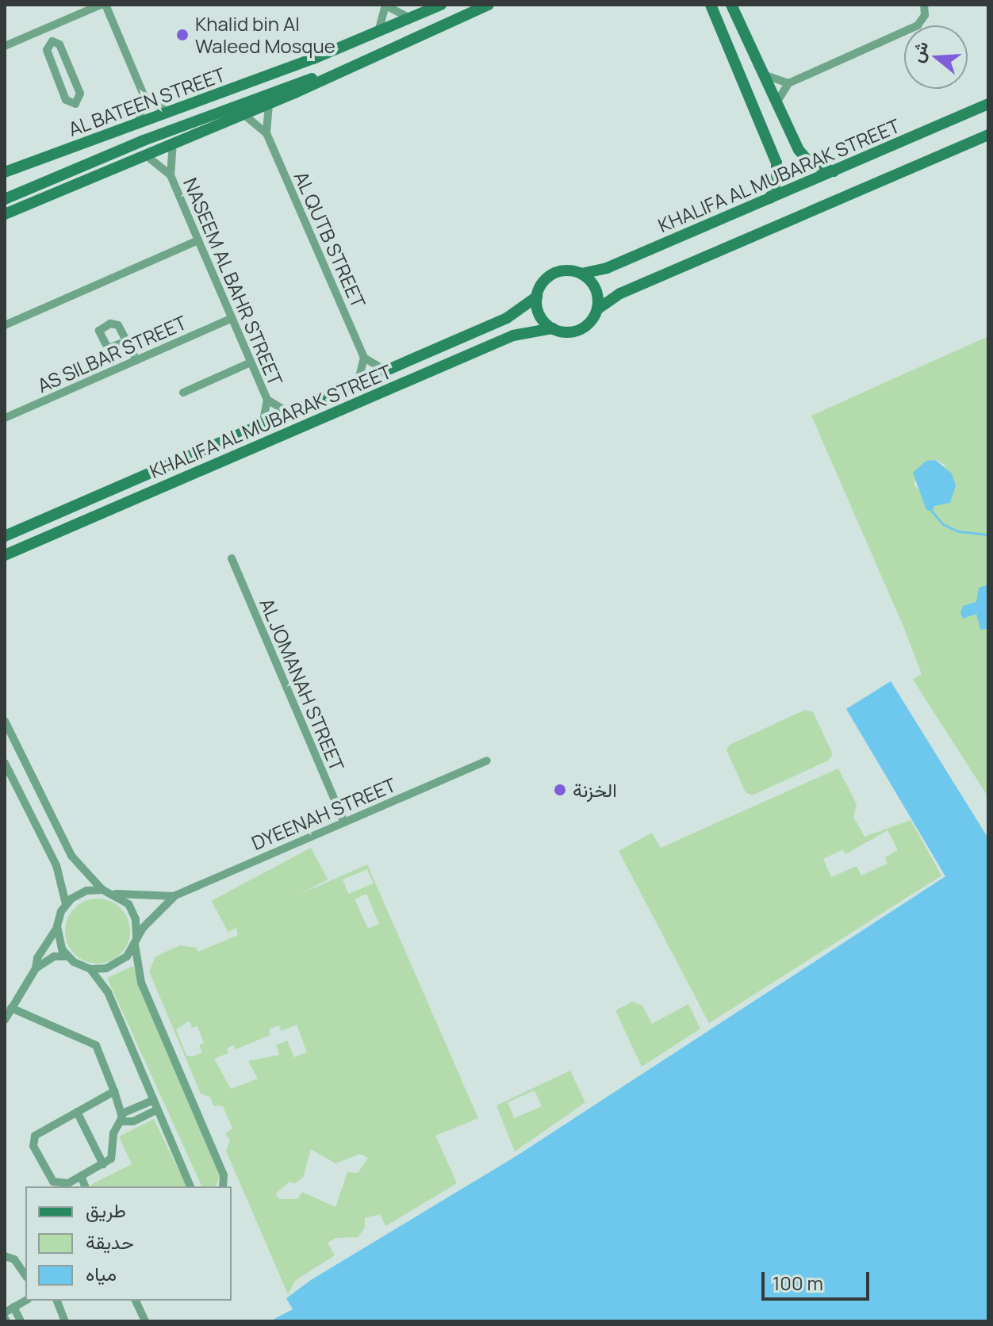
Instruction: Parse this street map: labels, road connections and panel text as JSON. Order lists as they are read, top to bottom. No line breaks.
{"streets":{"main road":["AL BATEEN STREET","KHALIFA AL MUBARAK STREET"],"street":["AL QUTB STREET","NASEEM AL BAHR STREET","AS SILBAR STREET","AL JOMANAH STREET","DYEENAH STREET"]},"crossings":[["AL BATEEN STREET","AL QUTB STREET"],["AL BATEEN STREET","NASEEM AL BAHR STREET"],["KHALIFA AL MUBARAK STREET","NASEEM AL BAHR STREET"],["NASEEM AL BAHR STREET","AS SILBAR STREET"],["AL JOMANAH STREET","DYEENAH STREET"]],"places":["Khalid bin Al Waleed Mosque","الخزنة"],"legend":["طريق","حديقة","مياه"],"scale_bar":"100 m","north":"left"}
